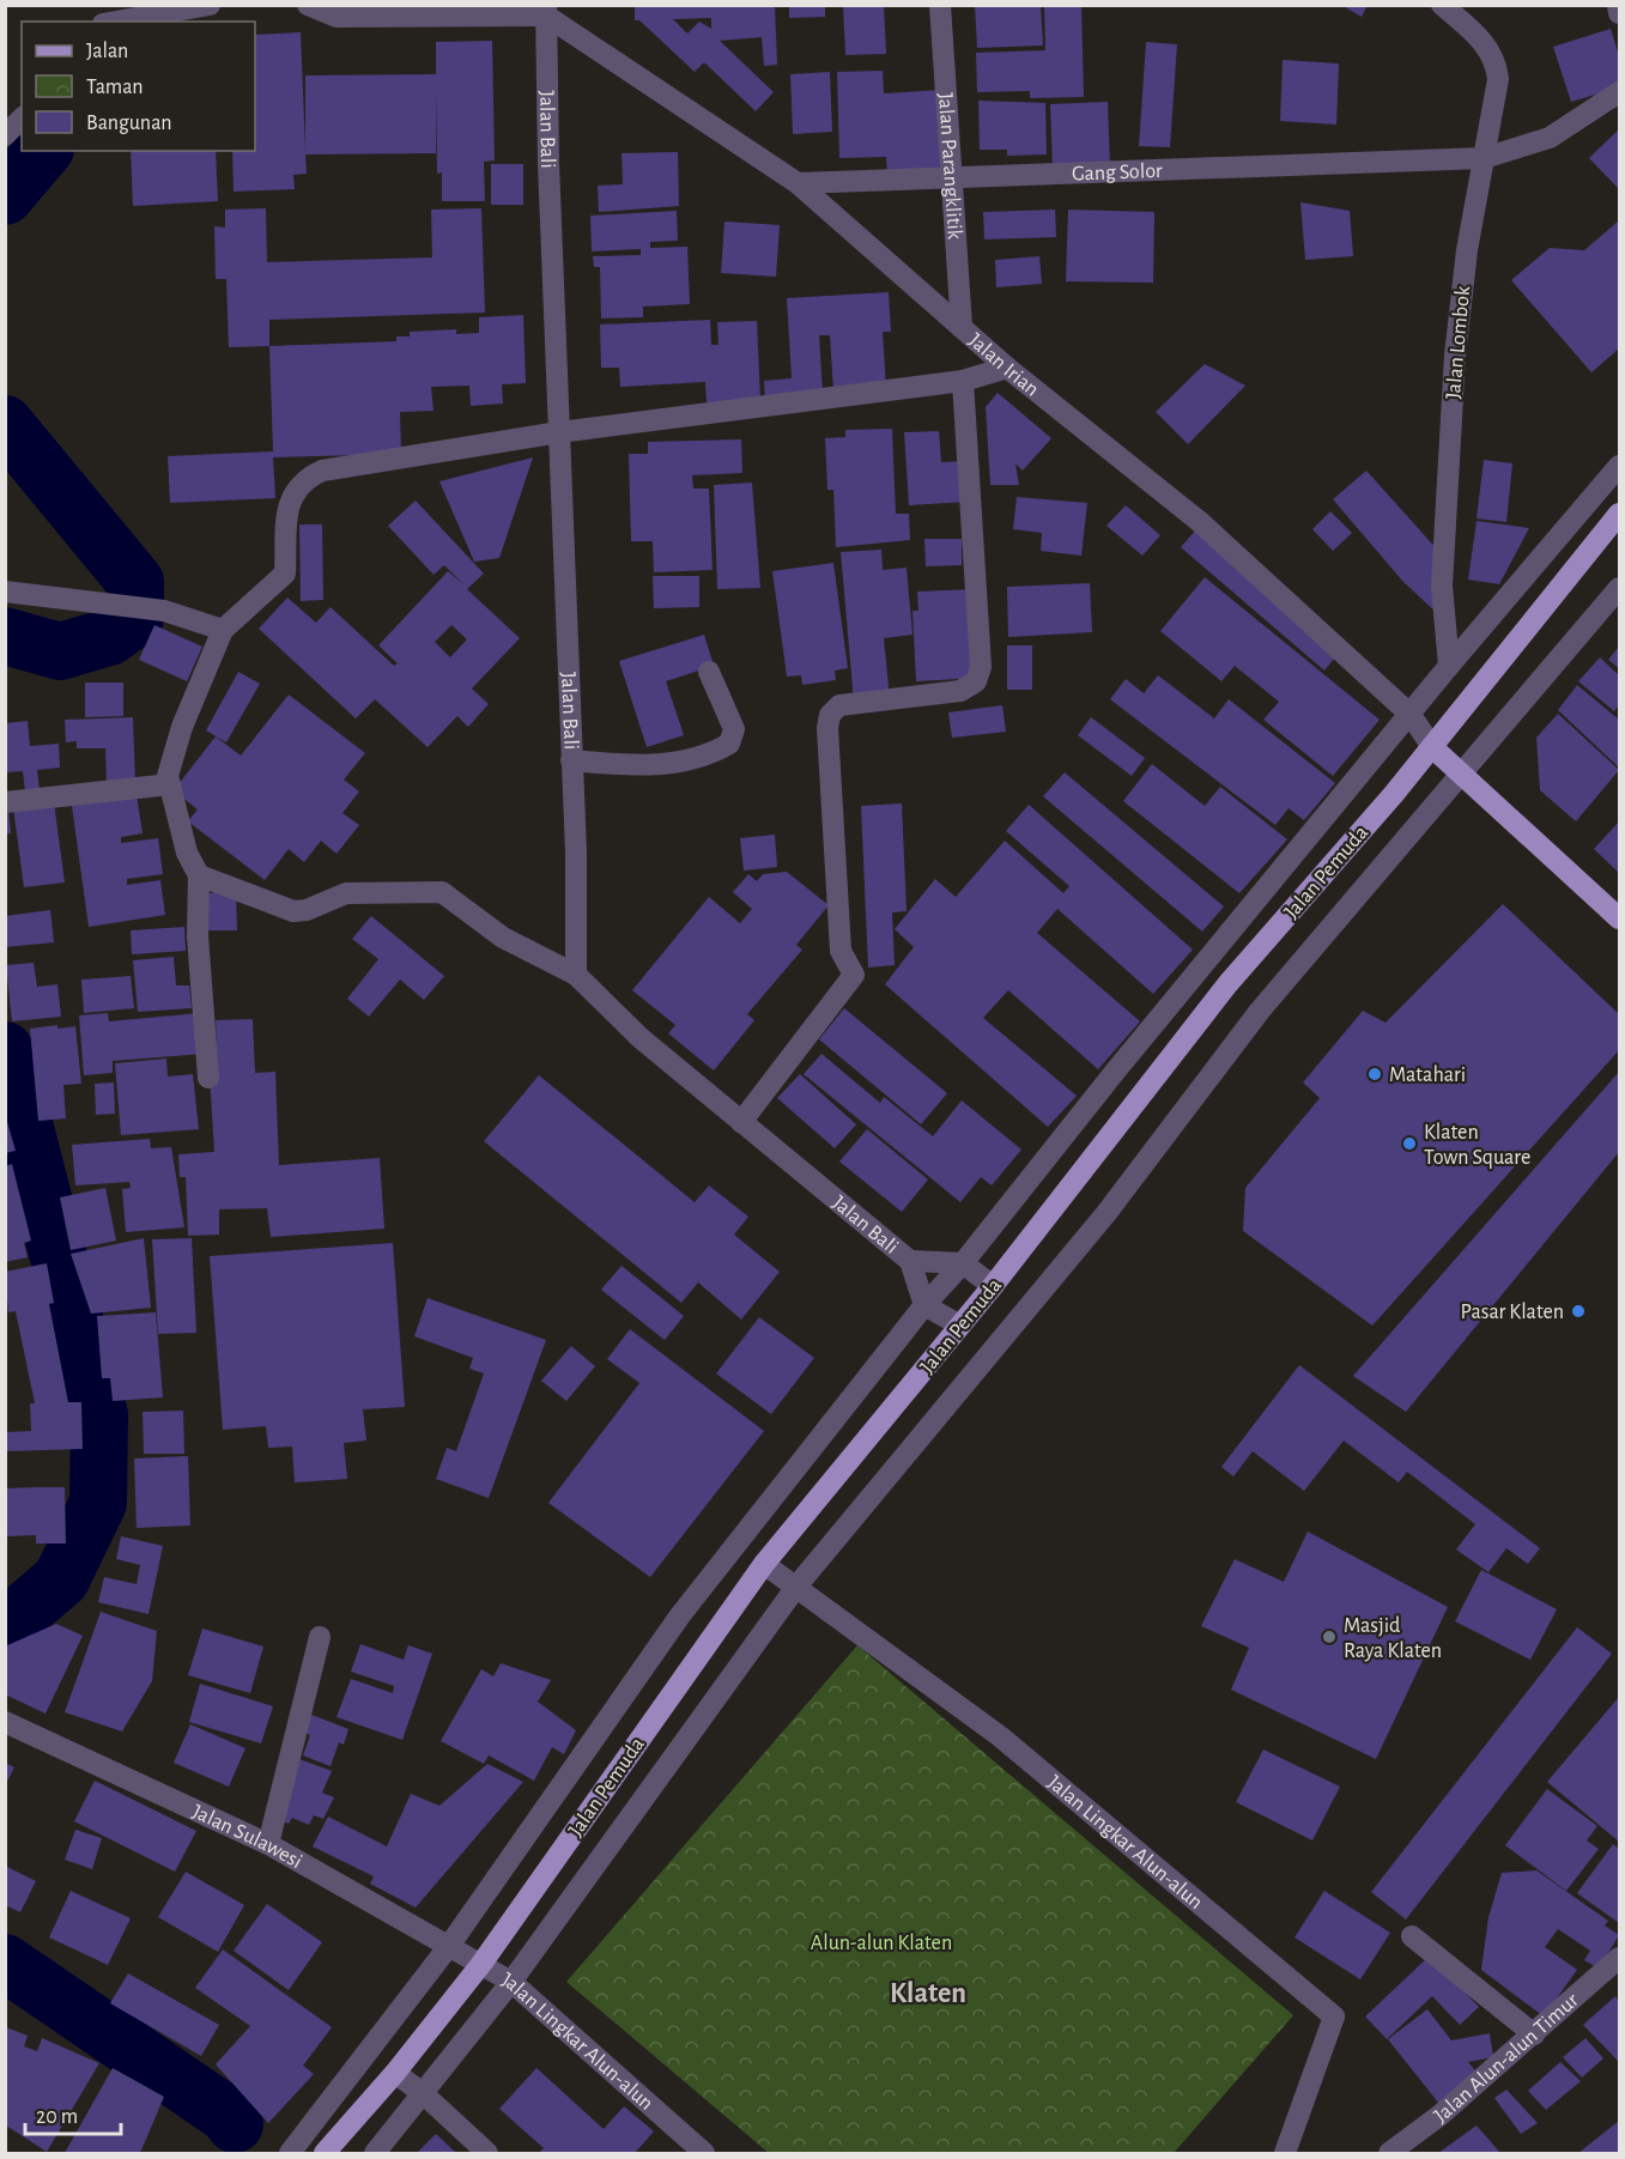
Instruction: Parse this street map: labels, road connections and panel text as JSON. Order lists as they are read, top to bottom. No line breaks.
{"streets":{"main road":["Jalan Pemuda"],"street":["Jalan Bali","Jalan Parangklitik","Gang Solor","Jalan Lombok","Jalan Irian","Jalan Sulawesi","Jalan Lingkar Alun-alun","Jalan Alun-alun Timur"]},"crossings":[["Jalan Bali","Jalan Irian"],["Jalan Parangklitik","Gang Solor"],["Jalan Parangklitik","Jalan Irian"],["Gang Solor","Jalan Lombok"],["Gang Solor","Jalan Irian"],["Jalan Irian","Jalan Pemuda"],["Jalan Pemuda","Jalan Sulawesi"],["Jalan Pemuda","Jalan Lingkar Alun-alun"],["Jalan Sulawesi","Jalan Lingkar Alun-alun"]],"districts":["Klaten"],"parks":["Alun-alun Klaten"],"places":["Matahari","Klaten Town Square","Pasar Klaten","Masjid Raya Klaten"],"legend":["Jalan","Taman","Bangunan"],"scale_bar":"20 m"}
